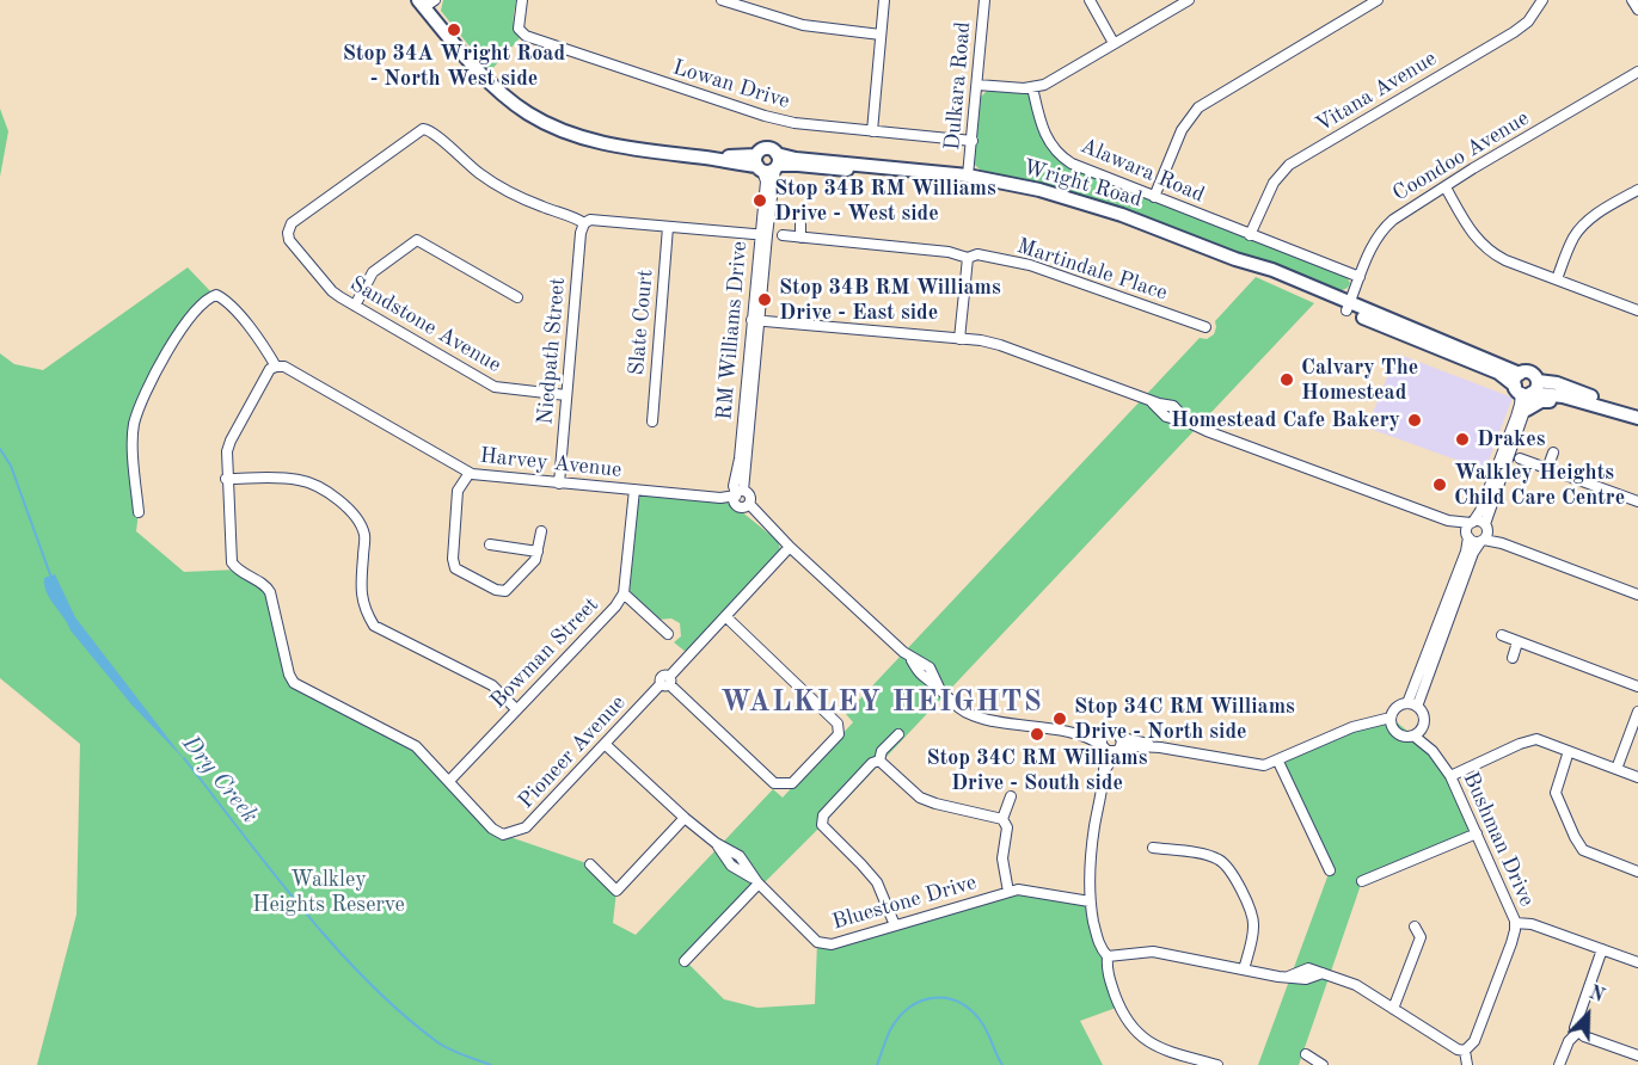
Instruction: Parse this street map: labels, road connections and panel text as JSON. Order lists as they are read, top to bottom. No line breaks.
{"streets":{"main road":["Wright Road"],"street":["Lowan Drive","Dulkara Road","Vitana Avenue","Coondoo Avenue","Alawara Road","Martindale Place","Slate Court","Sandstone Avenue","RM Williams Drive","Niedpath Street","Harvey Avenue","Bowman Street","Pioneer Avenue","Bushman Drive","Bluestone Drive"]},"crossings":[["Lowan Drive","Dulkara Road"],["Dulkara Road","Wright Road"],["Vitana Avenue","Alawara Road"],["Coondoo Avenue","Alawara Road"],["Coondoo Avenue","Wright Road"],["Wright Road","RM Williams Drive"],["Sandstone Avenue","Niedpath Street"],["RM Williams Drive","Harvey Avenue"],["Niedpath Street","Harvey Avenue"],["Harvey Avenue","Bowman Street"],["Bowman Street","Pioneer Avenue"],["Pioneer Avenue","Bluestone Drive"]],"districts":["WALKLEY HEIGHTS"],"water":["Dry Creek"],"parks":["Walkley Heights Reserve"],"places":["Stop 34A Wright Road - North West side","Stop 34B RM Williams Drive - West side","Stop 34B RM Williams Drive - East side","Calvary The Homestead","Homestead Cafe Bakery","Drakes","Walkley Heights Child Care Centre","Stop 34C RM Williams Drive - North side","Stop 34C RM Williams Drive - South side"],"north":"top right"}
